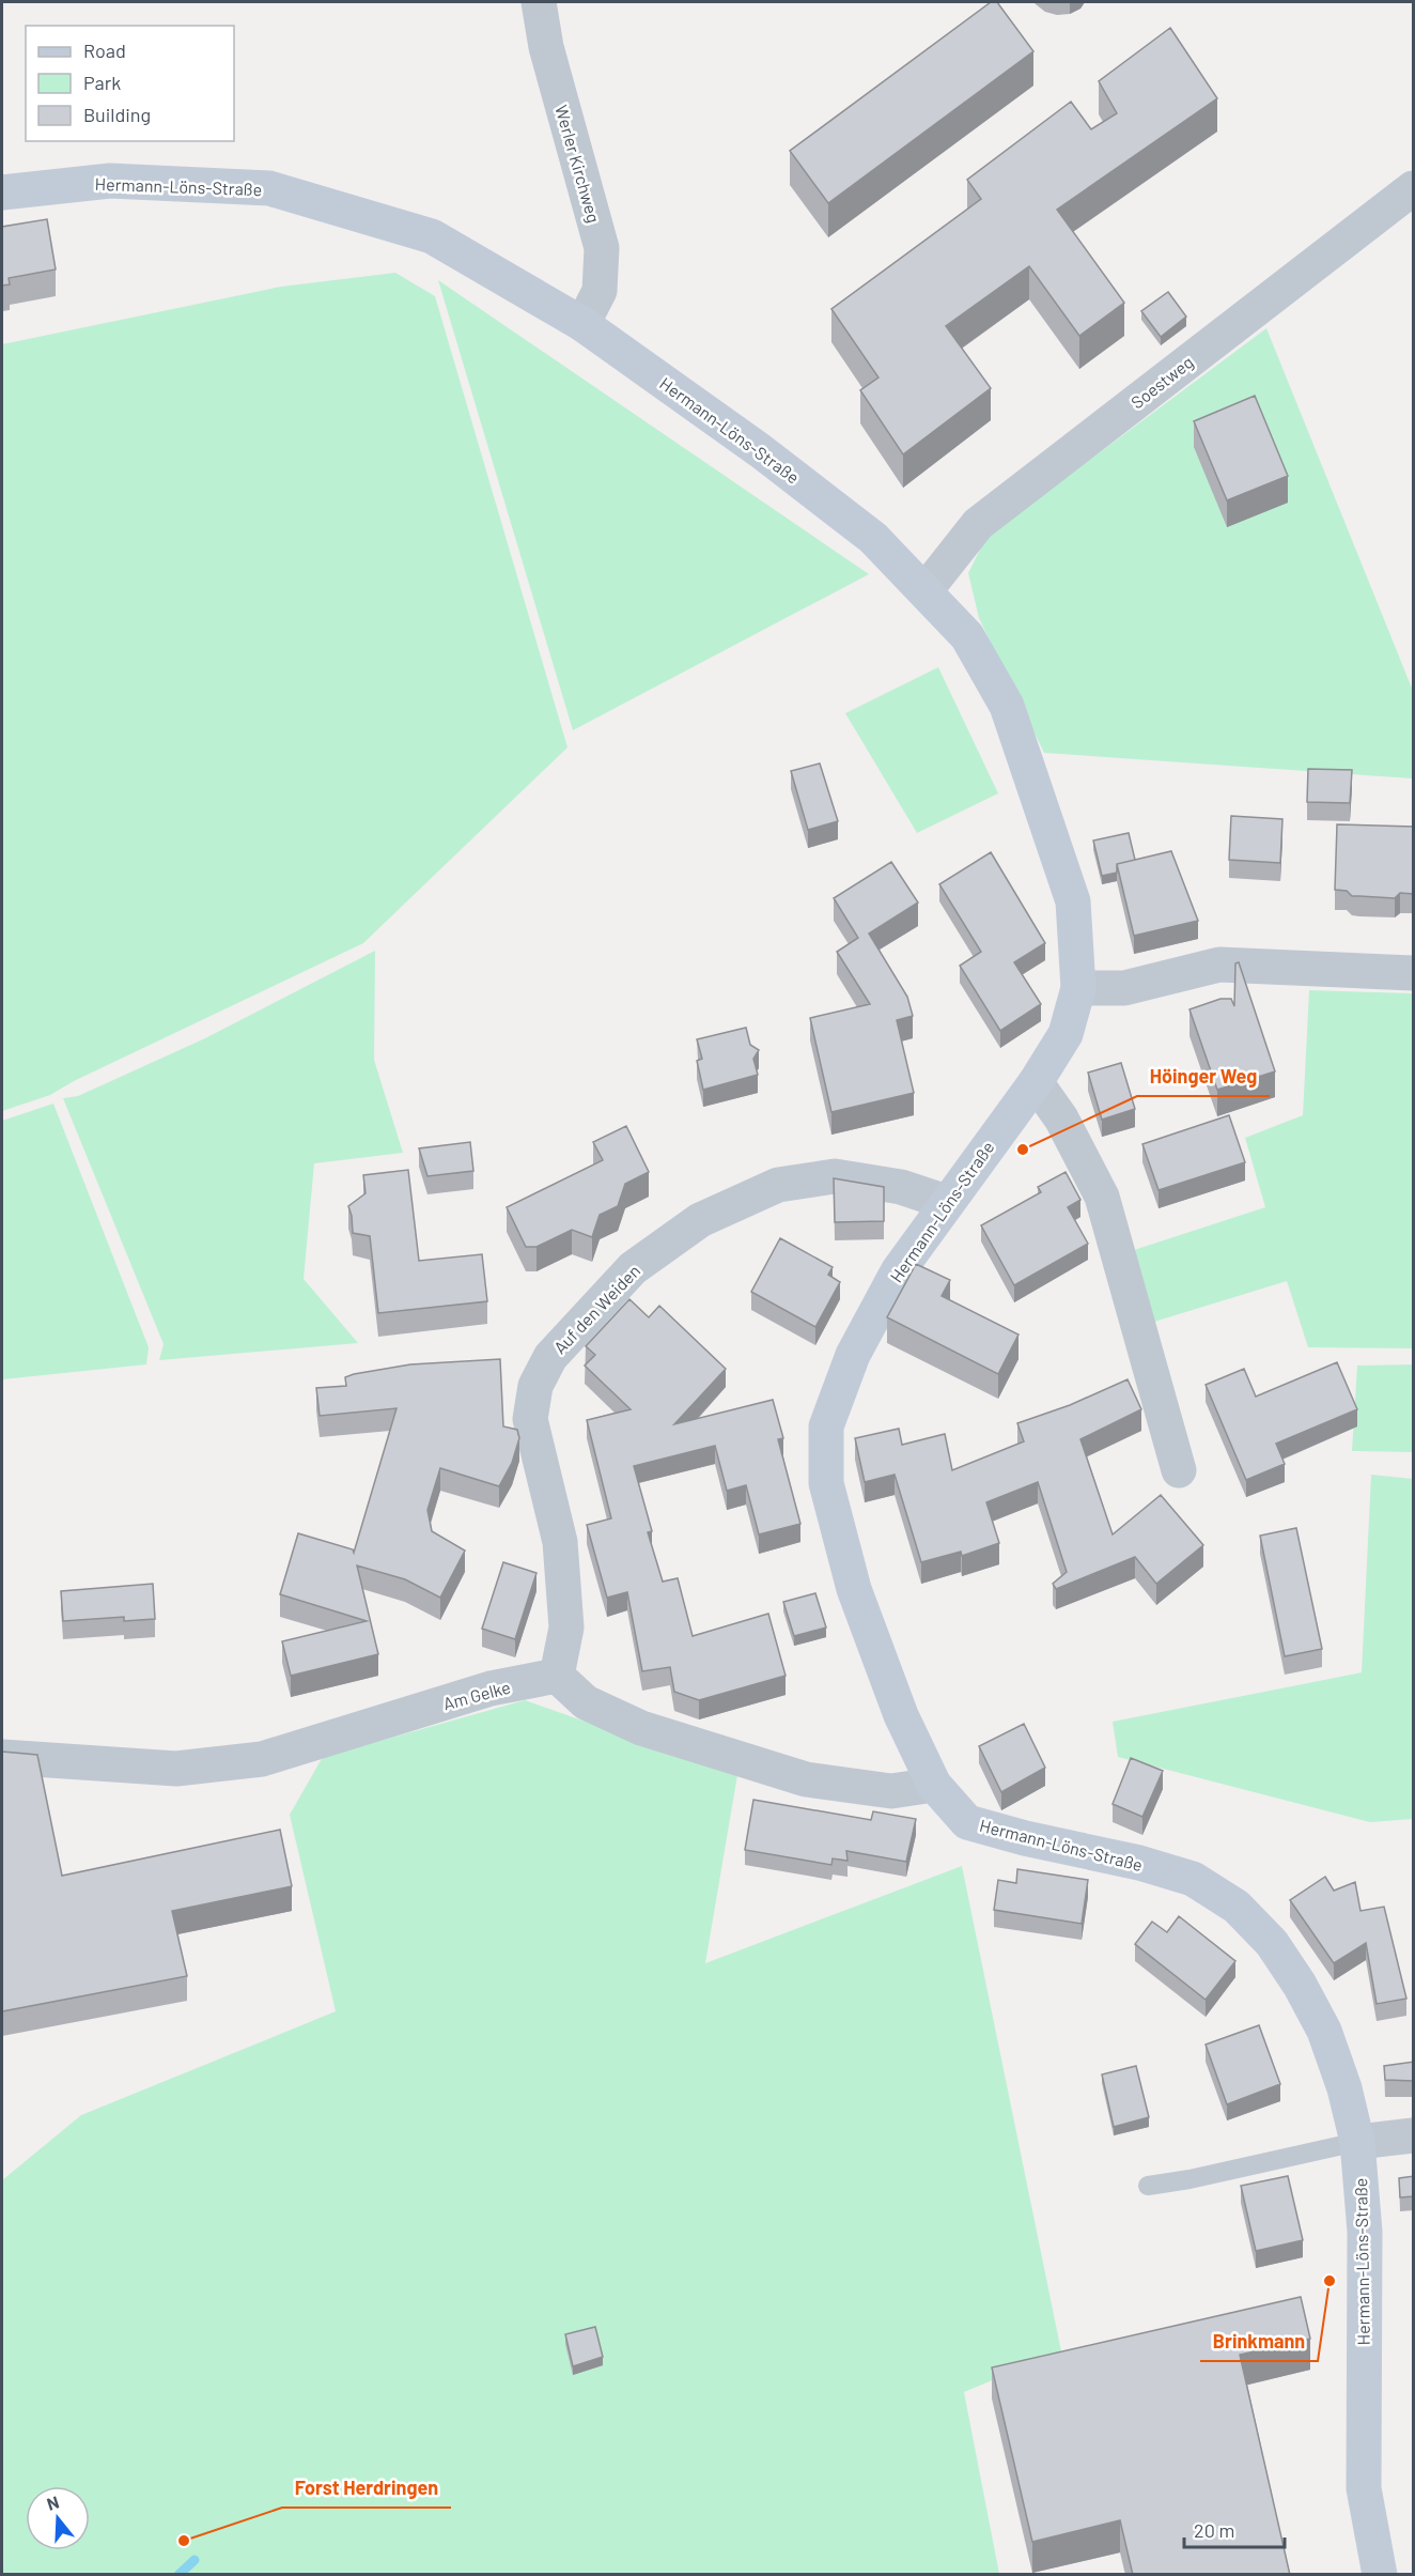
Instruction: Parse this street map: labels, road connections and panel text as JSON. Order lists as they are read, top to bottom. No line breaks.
{"streets":{"street":["Werler Kirchweg","Hermann-Löns-Straße","Soestweg","Auf den Weiden","Am Gelke"]},"crossings":[["Werler Kirchweg","Hermann-Löns-Straße"],["Hermann-Löns-Straße","Soestweg"],["Hermann-Löns-Straße","Auf den Weiden"],["Auf den Weiden","Am Gelke"]],"places":["Höinger Weg","Brinkmann","Forst Herdringen"],"legend":["Road","Park","Building"],"scale_bar":"20 m","north":"top"}
